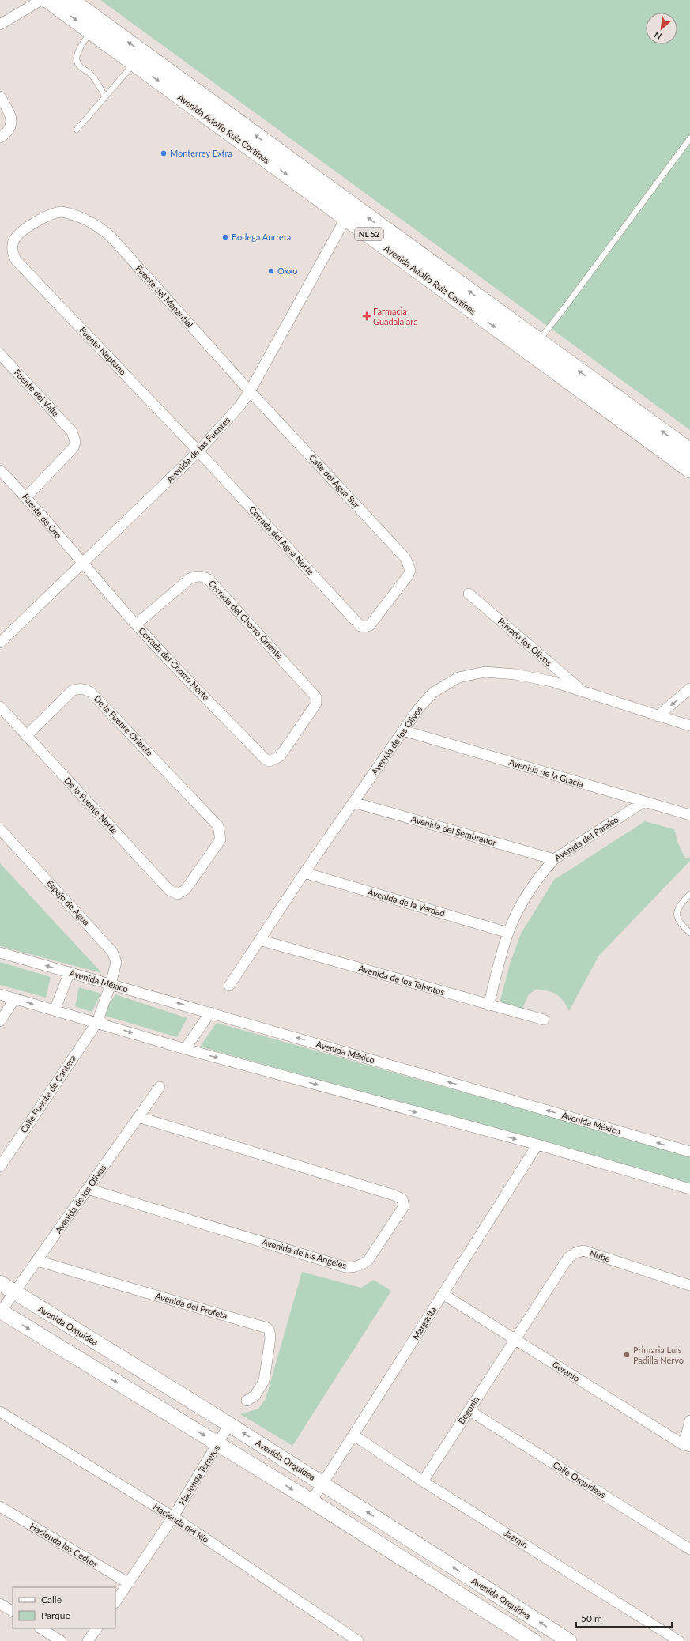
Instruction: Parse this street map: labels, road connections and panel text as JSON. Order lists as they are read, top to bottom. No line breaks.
{"streets":{"main road":["Avenida Adolfo Ruiz Cortínes","NL 52"],"street":["Fuente del Manantial","Fuente Neptuno","Fuente del Valle","Avenida de las Fuentes","Calle del Agua Sur","Fuente de Oro","Cerrada del Agua Norte","Cerrada del Chorro Oriente","Privada los Olivos","Cerrada del Chorro Norte","De la Fuente Oriente","Avenida de los Olivos","Avenida de la Gracia","De la Fuente Norte","Avenida del Sembrador","Avenida del Paraíso","Espejo de Agua","Avenida de la Verdad","Avenida de los Talentos","Avenida México","Calle Fuente de Cantera","Avenida de los Ángeles","Nube","Avenida del Profeta","Margarita","Avenida Orquídea","Geranio","Begonia","Hacienda Terreros","Calle Orquídeas","Hacienda del Río","Jazmín","Hacienda los Cedros"]},"crossings":[["Avenida Adolfo Ruiz Cortínes","Avenida de las Fuentes"],["Fuente del Manantial","Fuente Neptuno"],["Fuente del Manantial","Avenida de las Fuentes"],["Fuente del Manantial","Calle del Agua Sur"],["Fuente Neptuno","Avenida de las Fuentes"],["Fuente Neptuno","Cerrada del Agua Norte"],["Fuente del Valle","Fuente de Oro"],["Avenida de las Fuentes","Calle del Agua Sur"],["Avenida de las Fuentes","Fuente de Oro"],["Avenida de las Fuentes","Cerrada del Agua Norte"],["Avenida de las Fuentes","Cerrada del Chorro Norte"],["Calle del Agua Sur","Cerrada del Agua Norte"],["Fuente de Oro","Cerrada del Chorro Norte"],["Cerrada del Chorro Oriente","Cerrada del Chorro Norte"],["Privada los Olivos","Avenida de los Olivos"],["De la Fuente Oriente","De la Fuente Norte"],["Avenida de los Olivos","Avenida de la Gracia"],["Avenida de los Olivos","Avenida del Sembrador"],["Avenida de los Olivos","Avenida de la Verdad"],["Avenida de los Olivos","Avenida de los Talentos"],["Avenida de los Olivos","Avenida de los Ángeles"],["Avenida de los Olivos","Avenida del Profeta"],["Avenida de los Olivos","Avenida Orquídea"],["Avenida de la Gracia","Avenida del Paraíso"],["Avenida del Sembrador","Avenida del Paraíso"],["Avenida del Paraíso","Avenida de la Verdad"],["Avenida del Paraíso","Avenida de los Talentos"],["Espejo de Agua","Avenida México"],["Espejo de Agua","Calle Fuente de Cantera"],["Nube","Geranio"],["Nube","Begonia"],["Margarita","Avenida Orquídea"],["Margarita","Geranio"],["Margarita","Jazmín"],["Avenida Orquídea","Hacienda Terreros"],["Geranio","Begonia"],["Begonia","Calle Orquídeas"],["Begonia","Jazmín"],["Hacienda Terreros","Hacienda del Río"],["Hacienda Terreros","Hacienda los Cedros"]],"places":{"other":["Monterrey Extra","Bodega Aurrera","Oxxo","Primaria Luis Padilla Nervo"],"health":["Farmacia Guadalajara"]},"legend":["Calle","Parque"],"scale_bar":"50 m","north":"bottom left"}
